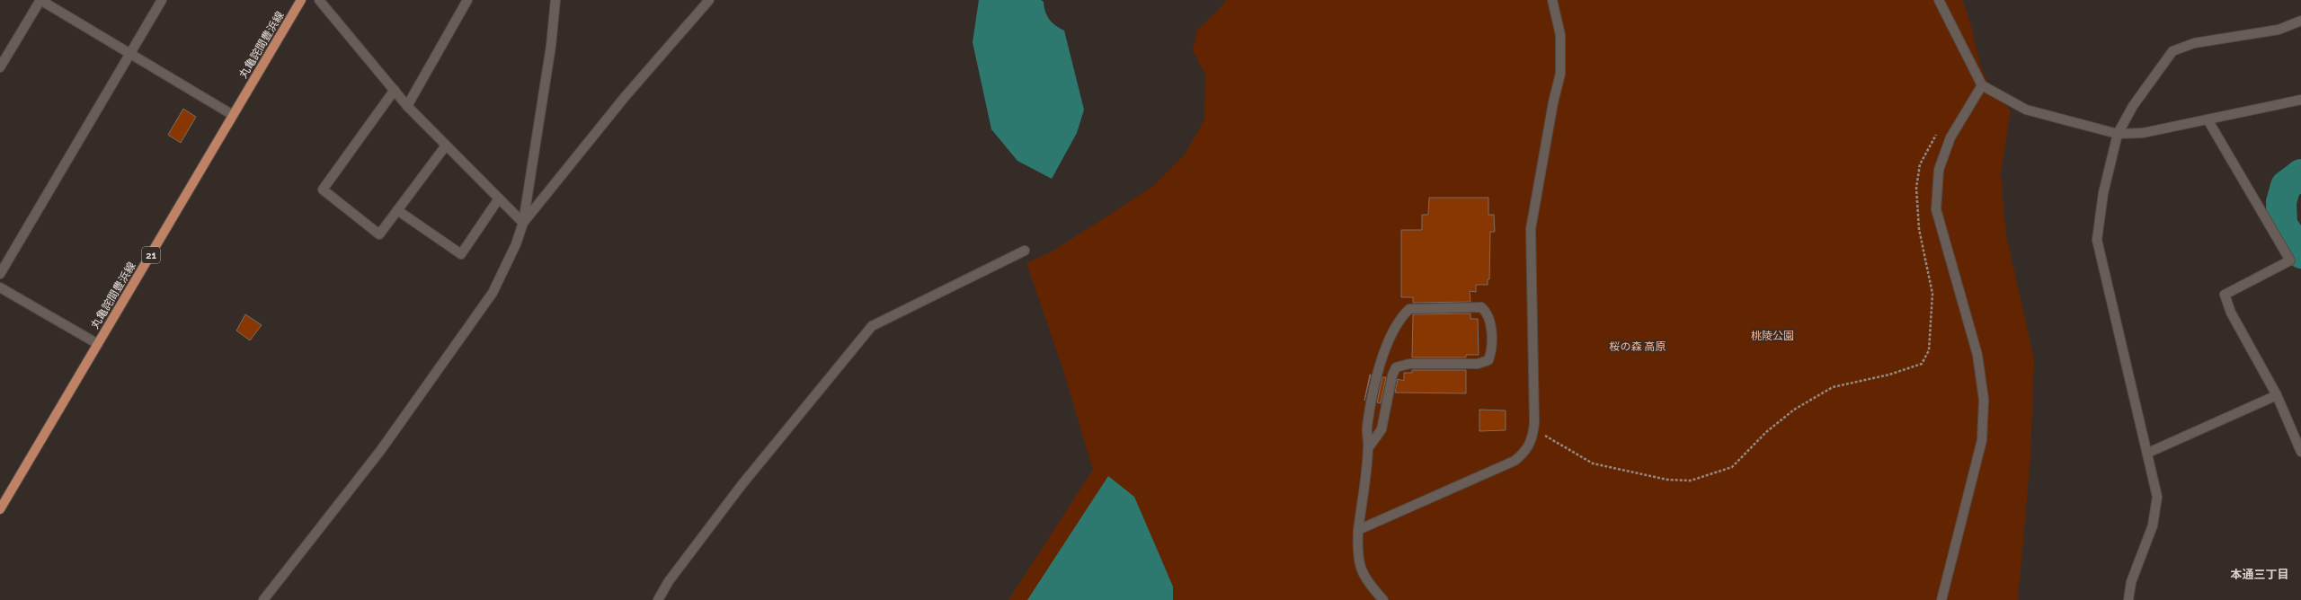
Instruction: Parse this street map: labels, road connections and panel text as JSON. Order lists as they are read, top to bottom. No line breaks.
{"streets":{"main road":["丸亀詫間豊浜線","21"]},"districts":["本通三丁目"],"parks":["桃陵公園","桜の森 高原"]}
